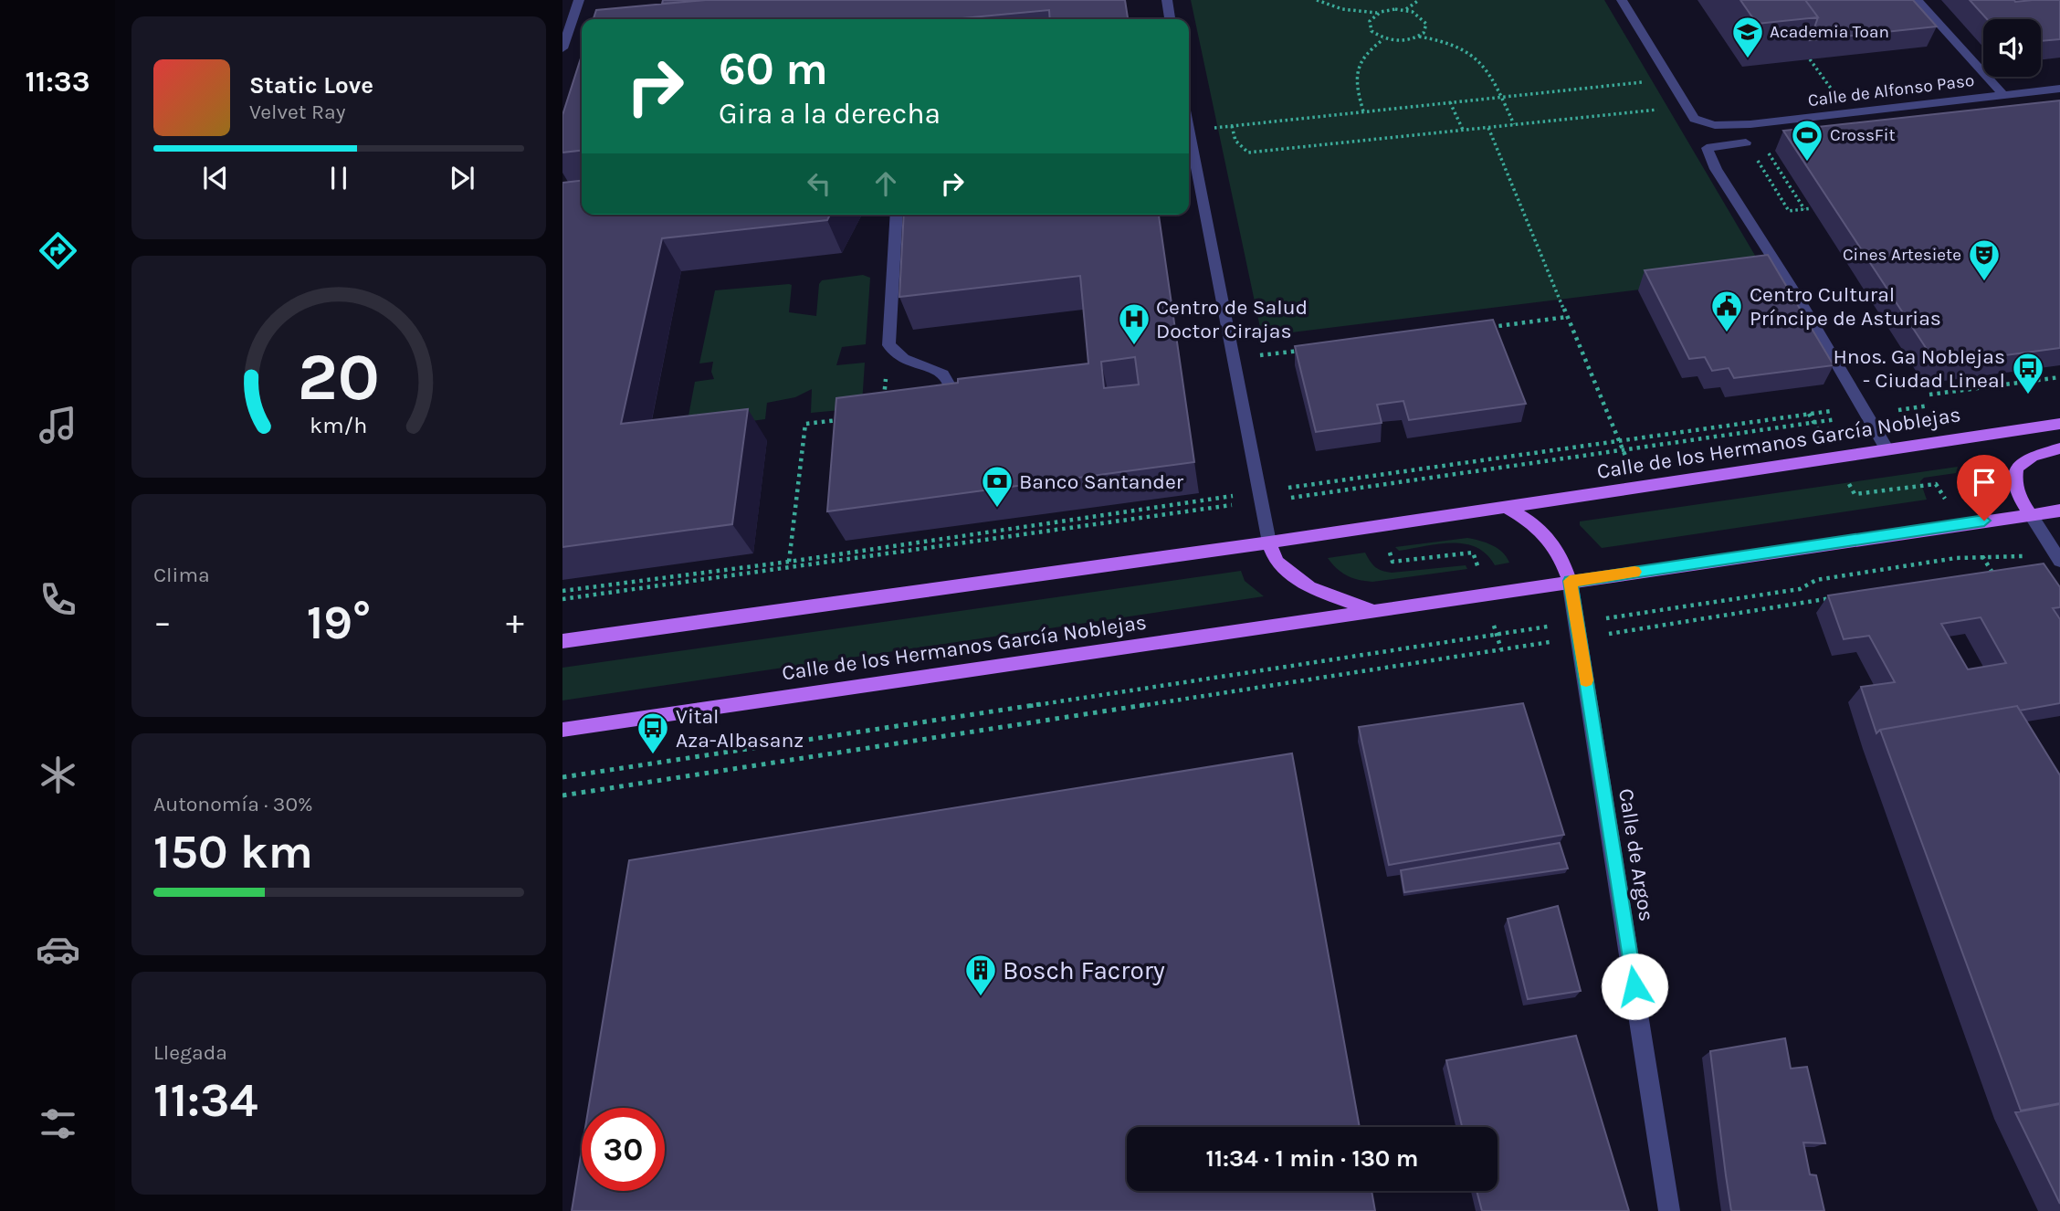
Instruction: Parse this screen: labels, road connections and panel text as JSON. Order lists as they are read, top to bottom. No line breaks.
{"streets":{"main road":["Calle de los Hermanos García Noblejas"],"street":["Calle de Alfonso Paso","Calle de Argos"]},"crossings":[["Calle de los Hermanos García Noblejas","Calle de Argos"]],"places":{"school or university":["Academia Toan"],"sports":["CrossFit"],"theatre":["Cines Artesiete"],"public building":["Centro Cultural Príncipe de Asturias"],"hospital":["Centro de Salud Doctor Cirajas"],"bus stop":["Hnos. Gª Noblejas - Ciudad Lineal","Vital Aza-Albasanz"],"bank":["Banco Santander"],"building":["Bosch Facrory"]},"page":{"tabs":"11:33","turn":["60 m","Gira a la derecha"],"song":["Static Love","Velvet Ray"],"tile":["Clima",["Autonomía · 30%","150 km"],["Llegada","11:34"]],"heat":["−","19°","+"],"limit":"30","trip":"11:34 · 1 min · 130 m","gauge":["20","km/h"]}}
